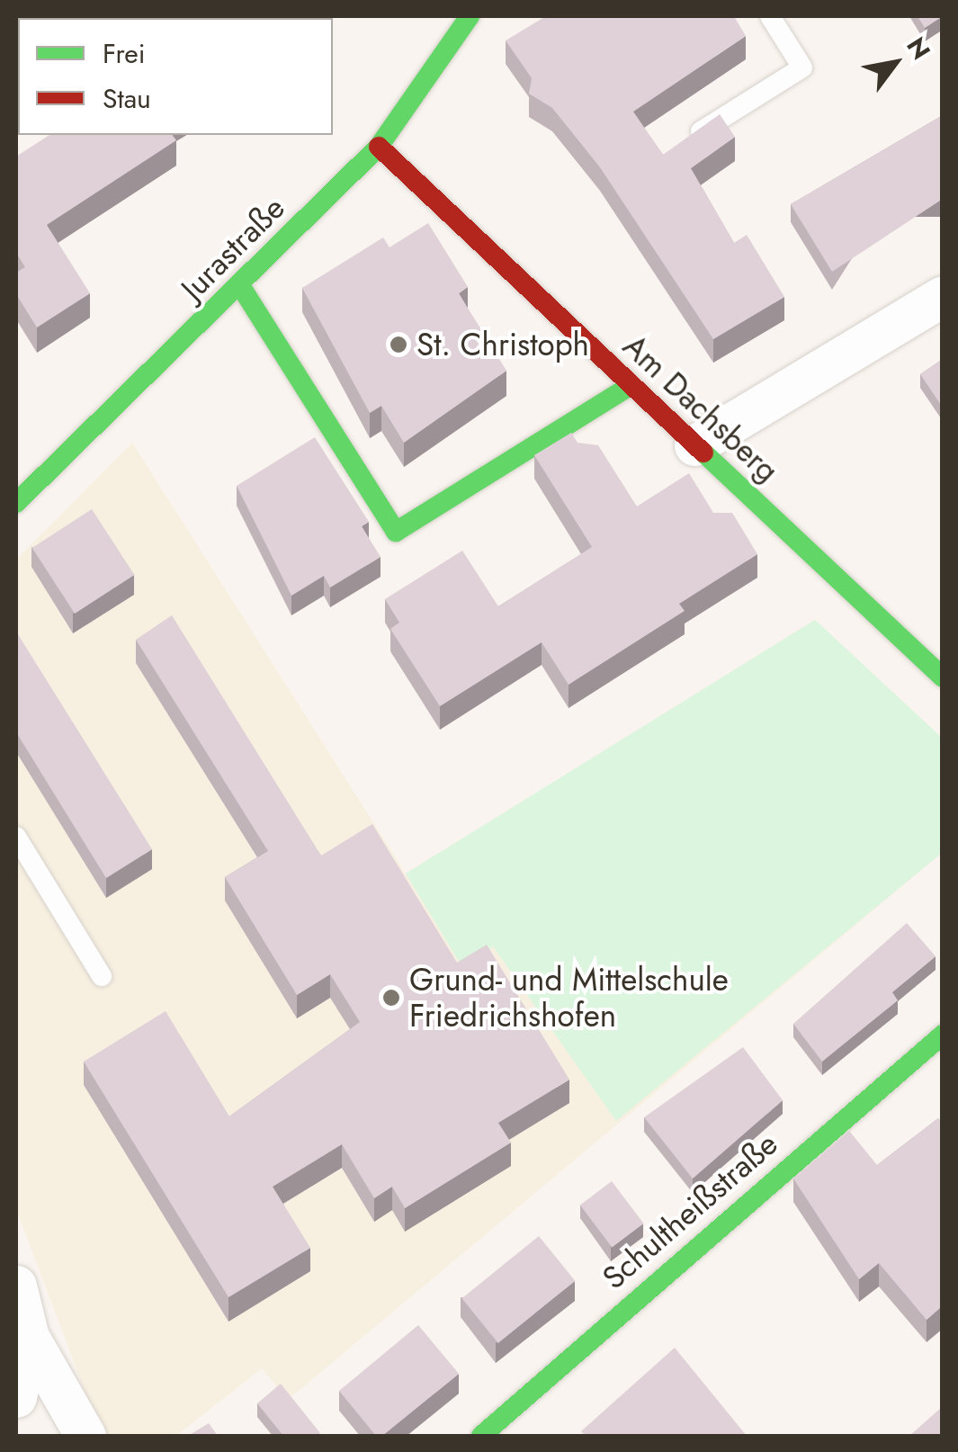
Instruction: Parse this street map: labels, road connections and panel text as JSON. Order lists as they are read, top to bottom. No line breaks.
{"streets":{"street":["Jurastraße","Am Dachsberg","Schultheißstraße"]},"crossings":[["Jurastraße","Am Dachsberg"]],"places":["St. Christoph","Grund- und Mittelschule Friedrichshofen"],"legend":["Frei","Stau"],"north":"top right"}
